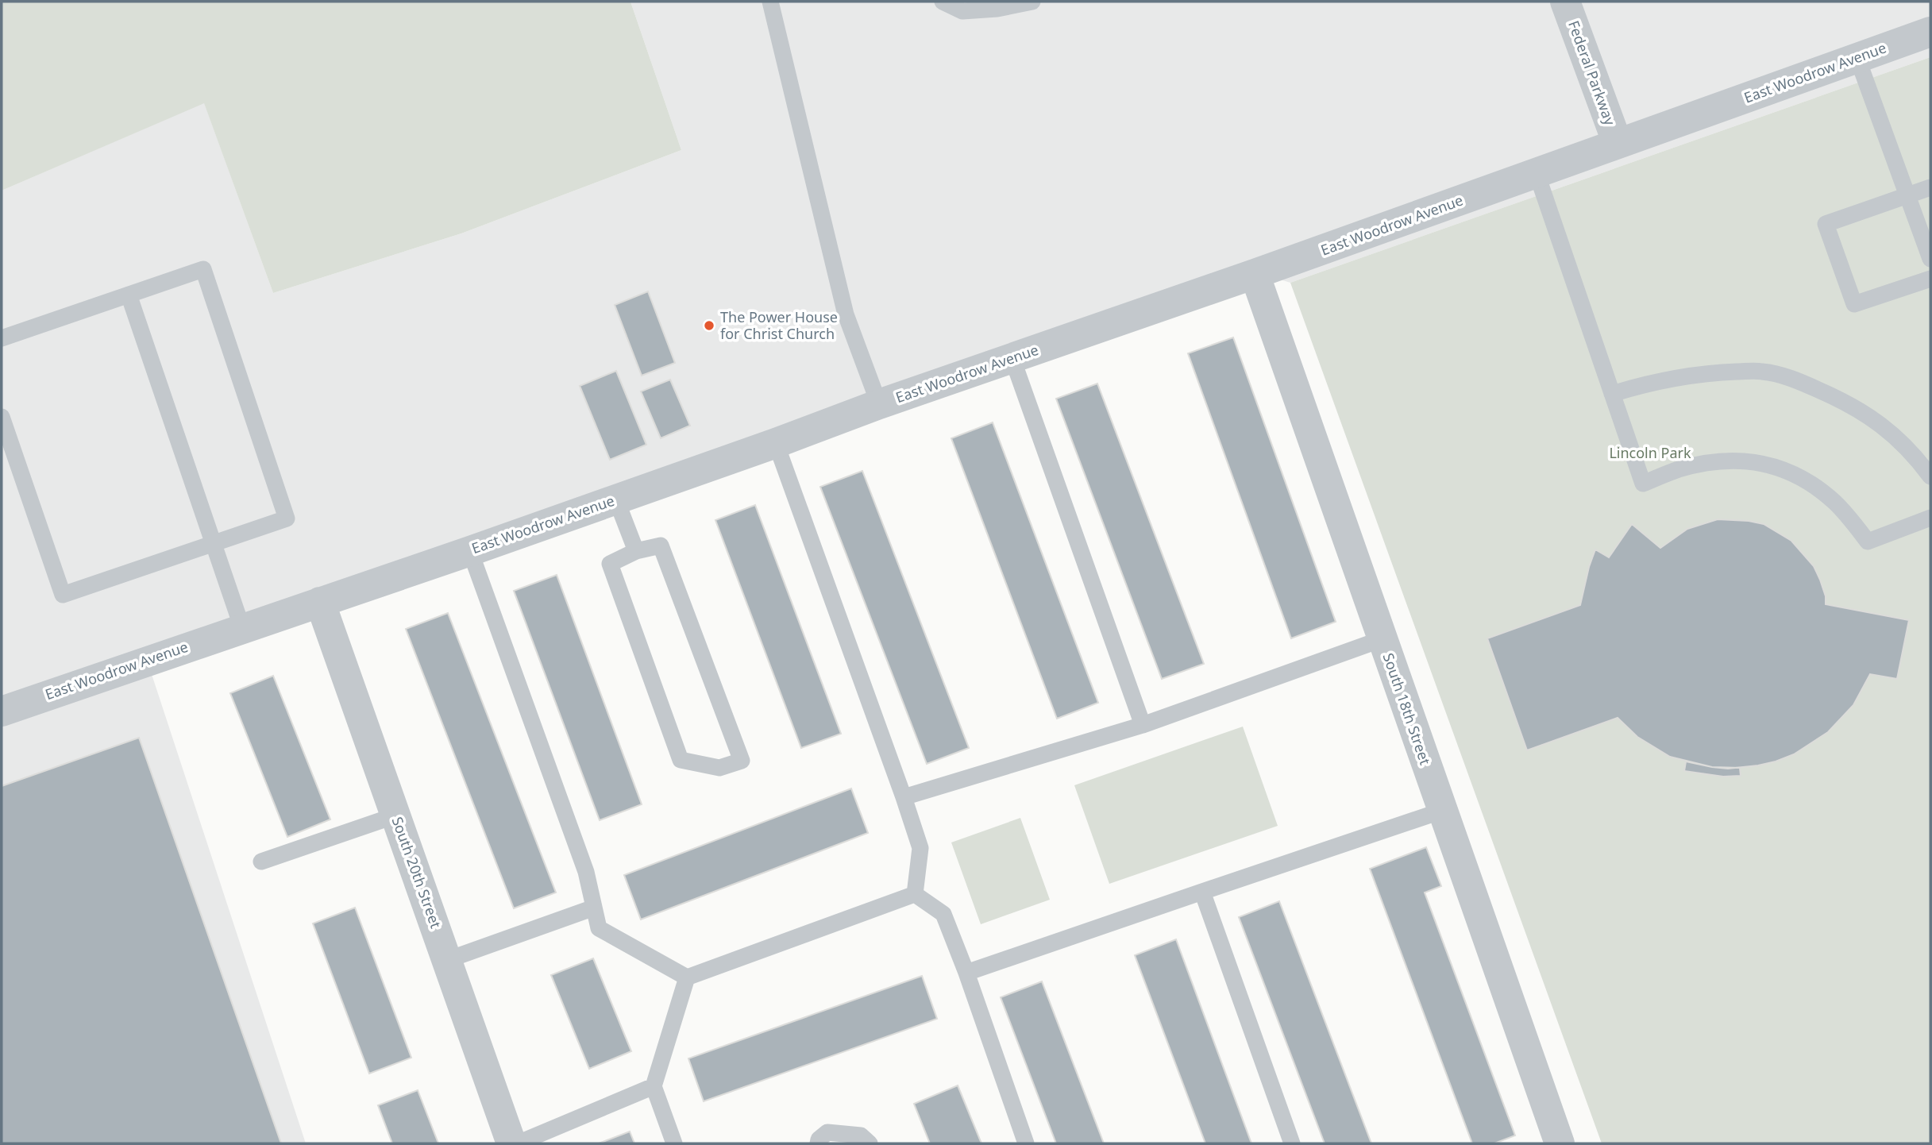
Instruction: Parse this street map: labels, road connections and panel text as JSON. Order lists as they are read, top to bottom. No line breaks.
{"streets":{"street":["Federal Parkway","East Woodrow Avenue","South 18th Street","South 20th Street"]},"crossings":[["Federal Parkway","East Woodrow Avenue"],["East Woodrow Avenue","South 18th Street"],["East Woodrow Avenue","South 20th Street"]],"parks":["Lincoln Park"],"places":["The Power House for Christ Church"]}
